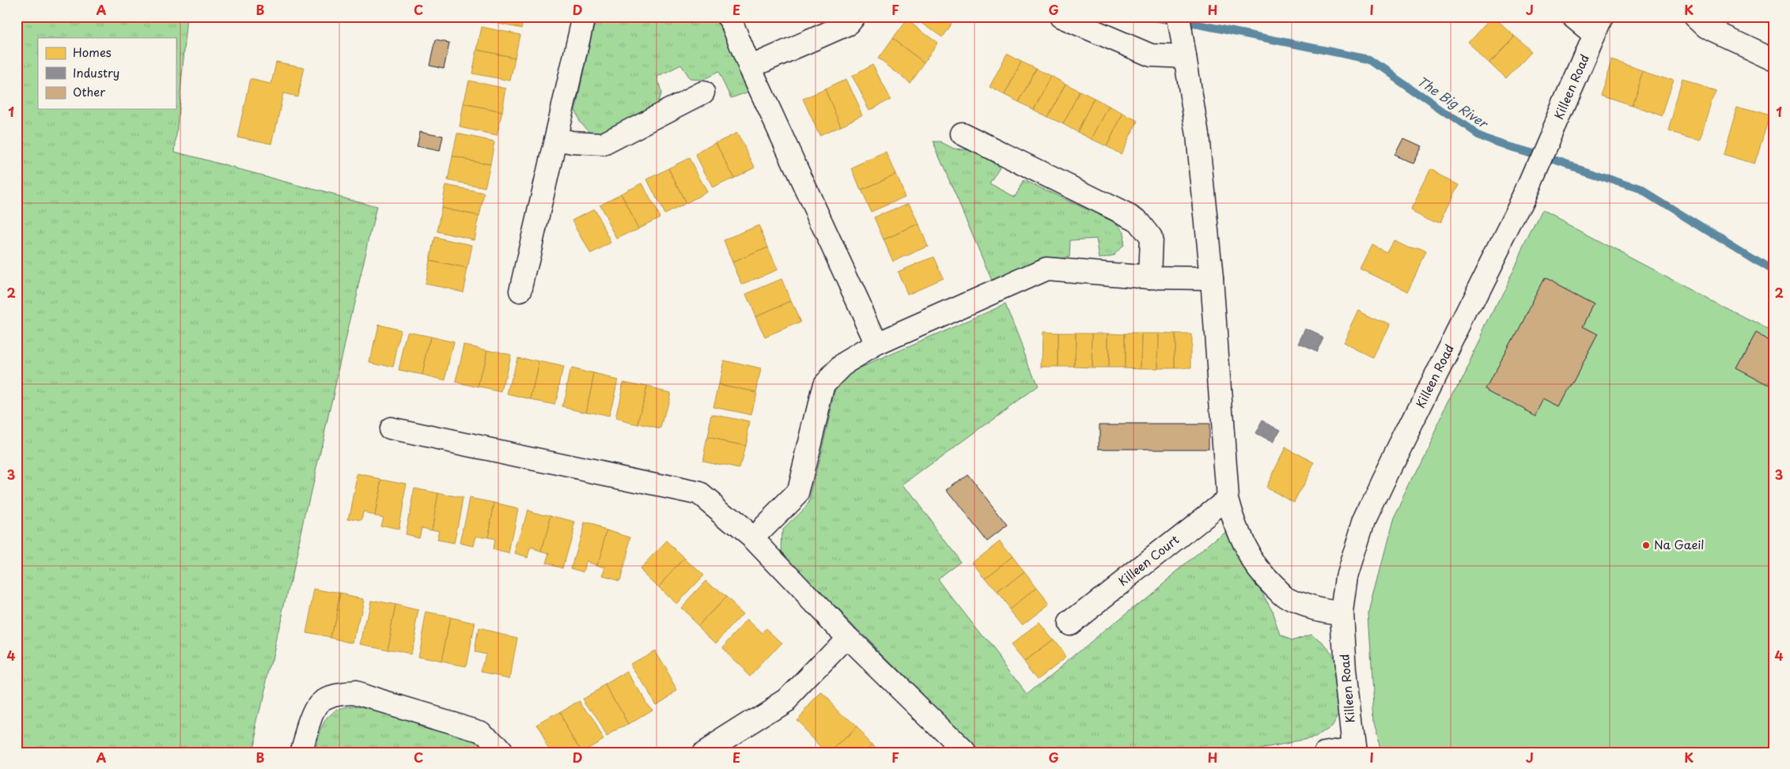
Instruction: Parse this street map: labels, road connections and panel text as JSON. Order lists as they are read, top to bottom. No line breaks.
{"streets":{"street":["Killeen Road","Killeen Court"]},"water":["The Big River"],"places":["Na Gaeil"],"legend":["Homes","Industry","Other"],"grid":{"columns":["A","B","C","D","E","F","G","H","I","J","K"],"rows":["1","2","3","4"]}}
